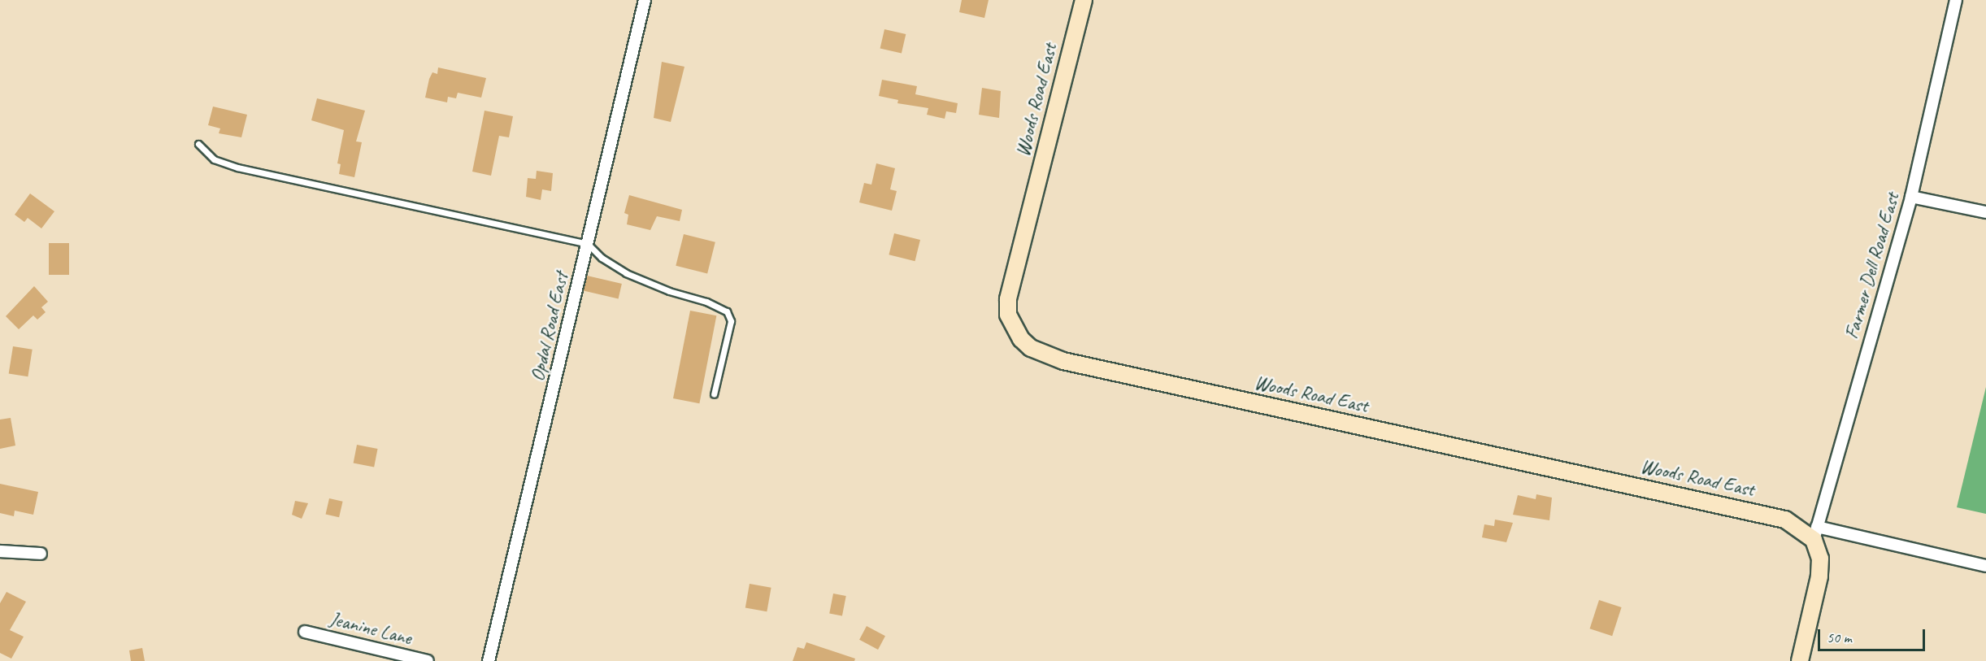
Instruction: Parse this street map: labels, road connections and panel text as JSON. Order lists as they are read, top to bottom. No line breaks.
{"streets":{"main road":["Woods Road East"],"street":["Farmer Dell Road East","Opdal Road East","Jeanine Lane"]},"crossings":[["Woods Road East","Farmer Dell Road East"]],"scale_bar":"50 m"}
